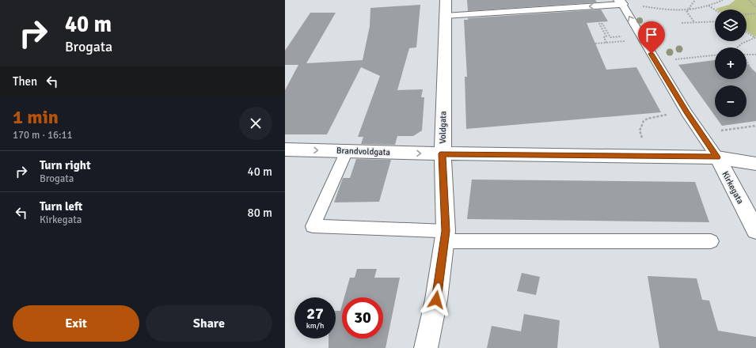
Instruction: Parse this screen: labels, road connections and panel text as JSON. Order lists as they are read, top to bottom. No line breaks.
{"streets":{"street":["Voldgata","Brandvoldgata","Kirkegata"]},"crossings":[["Voldgata","Brandvoldgata"],["Brandvoldgata","Kirkegata"]],"one_way":["Kirkegata"],"page":{"turn":["40 m","Brogata"],"map_buttons":["+","−"],"then":"Then","heading":["1 min","170 m · 16:11"],"list":[{"name":"Turn right","note":"Brogata","value":"40 m"},{"name":"Turn left","note":"Kirkegata","value":"80 m"}],"speed":"27 km/h","limit":"30","buttons":["Exit","Share"]}}
